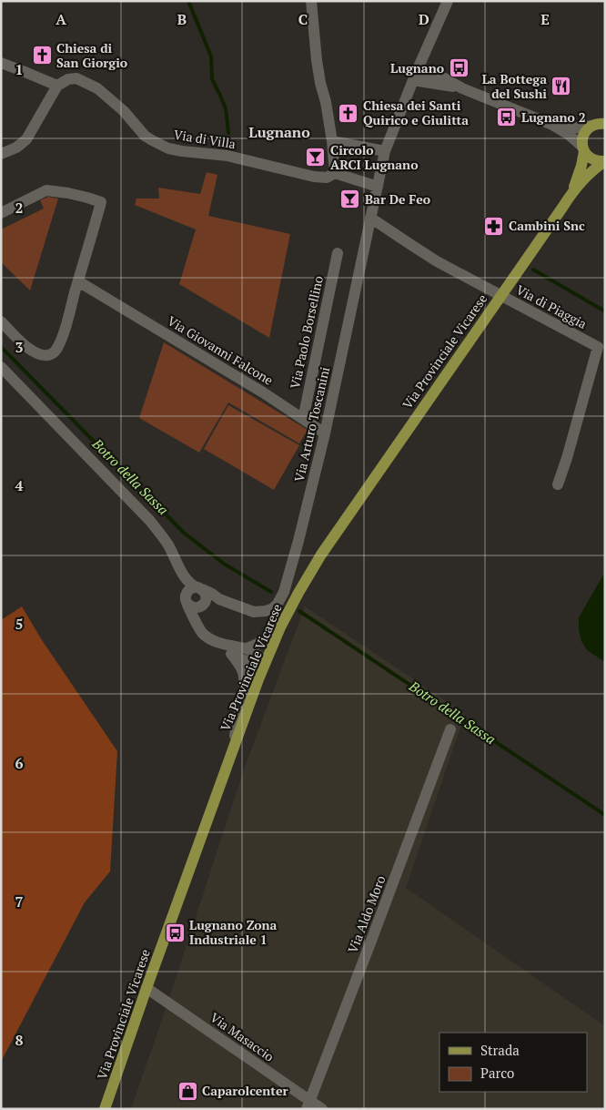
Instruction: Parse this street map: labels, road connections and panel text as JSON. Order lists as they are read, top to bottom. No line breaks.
{"streets":{"main road":["Via Provinciale Vicarese"],"street":["Via di Villa","Via di Piaggia","Via Paolo Borsellino","Via Giovanni Falcone","Via Arturo Toscanini","Via Aldo Moro","Via Masaccio"]},"crossings":[["Via di Villa","Via Arturo Toscanini"],["Via di Piaggia","Via Provinciale Vicarese"],["Via di Piaggia","Via Arturo Toscanini"],["Via Paolo Borsellino","Via Giovanni Falcone"],["Via Giovanni Falcone","Via Arturo Toscanini"],["Via Provinciale Vicarese","Via Masaccio"],["Via Aldo Moro","Via Masaccio"]],"districts":["Lugnano"],"water":["Botro della Sassa"],"places":{"church":["Chiesa di San Giorgio","Chiesa dei Santi Quirico e Giulitta"],"bus stop":["Lugnano","Lugnano 2","Lugnano Zona Industriale 1"],"restaurant":["La Bottega del Sushi"],"bar":["Circolo ARCI Lugnano","Bar De Feo"],"pharmacy":["Cambini Snc"],"shop":["Caparolcenter"]},"legend":["Strada","Parco"],"grid":{"columns":["A","B","C","D","E"],"rows":["1","2","3","4","5","6","7","8"]}}
